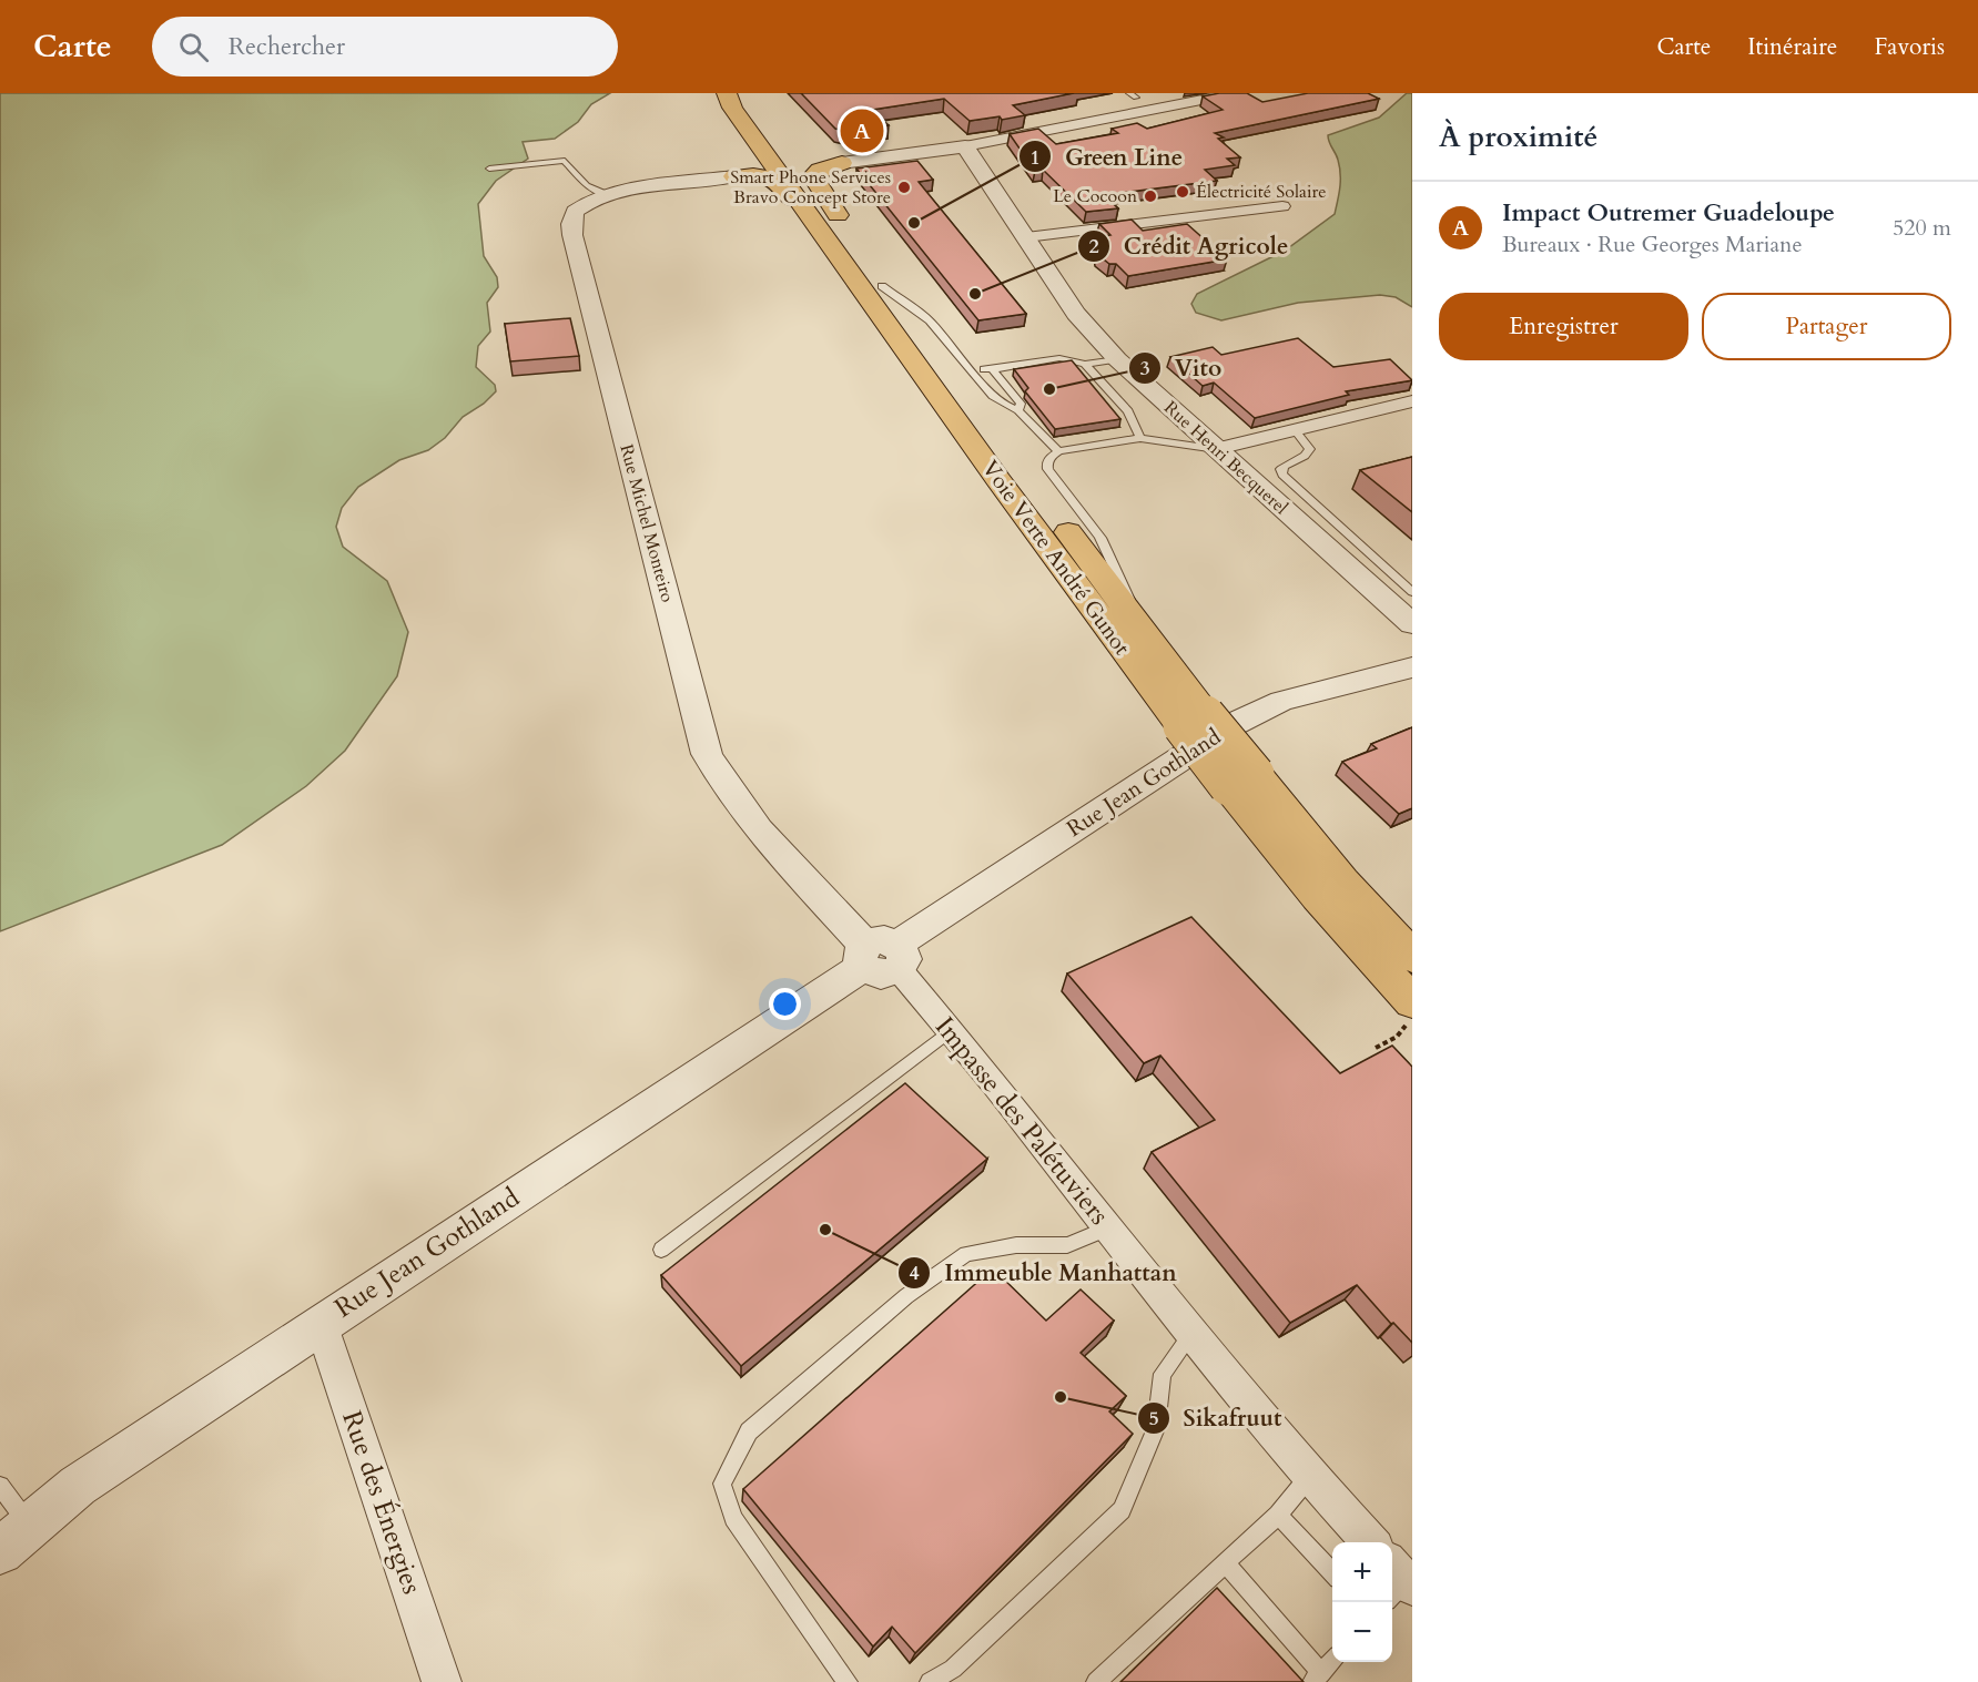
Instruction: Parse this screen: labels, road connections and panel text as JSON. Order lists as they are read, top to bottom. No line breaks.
{"streets":{"main road":["Voie Verte André Gunot"],"street":["Rue Henri Becquerel","Rue Michel Monteiro","Rue Jean Gothland","Impasse des Palétuviers","Rue des Énergies"]},"crossings":[["Rue Michel Monteiro","Rue Jean Gothland"],["Rue Michel Monteiro","Impasse des Palétuviers"],["Rue Jean Gothland","Impasse des Palétuviers"],["Rue Jean Gothland","Rue des Énergies"]],"places":["Smart Phone Services Bravo Concept Store","Électricité Solaire","Le Cocoon","Green Line","Crédit Agricole","Vito","Immeuble Manhattan","Sikafruut"],"page":{"header":"Carte","search":"Rechercher","nav":["Carte","Itinéraire","Favoris"],"heading":"À proximité","pins":"A","list":[{"mark":"A","name":"Impact Outremer Guadeloupe","note":"Bureaux · Rue Georges Mariane","value":"520 m"}],"buttons":["Enregistrer","Partager"],"map_buttons":["+","−"]}}
